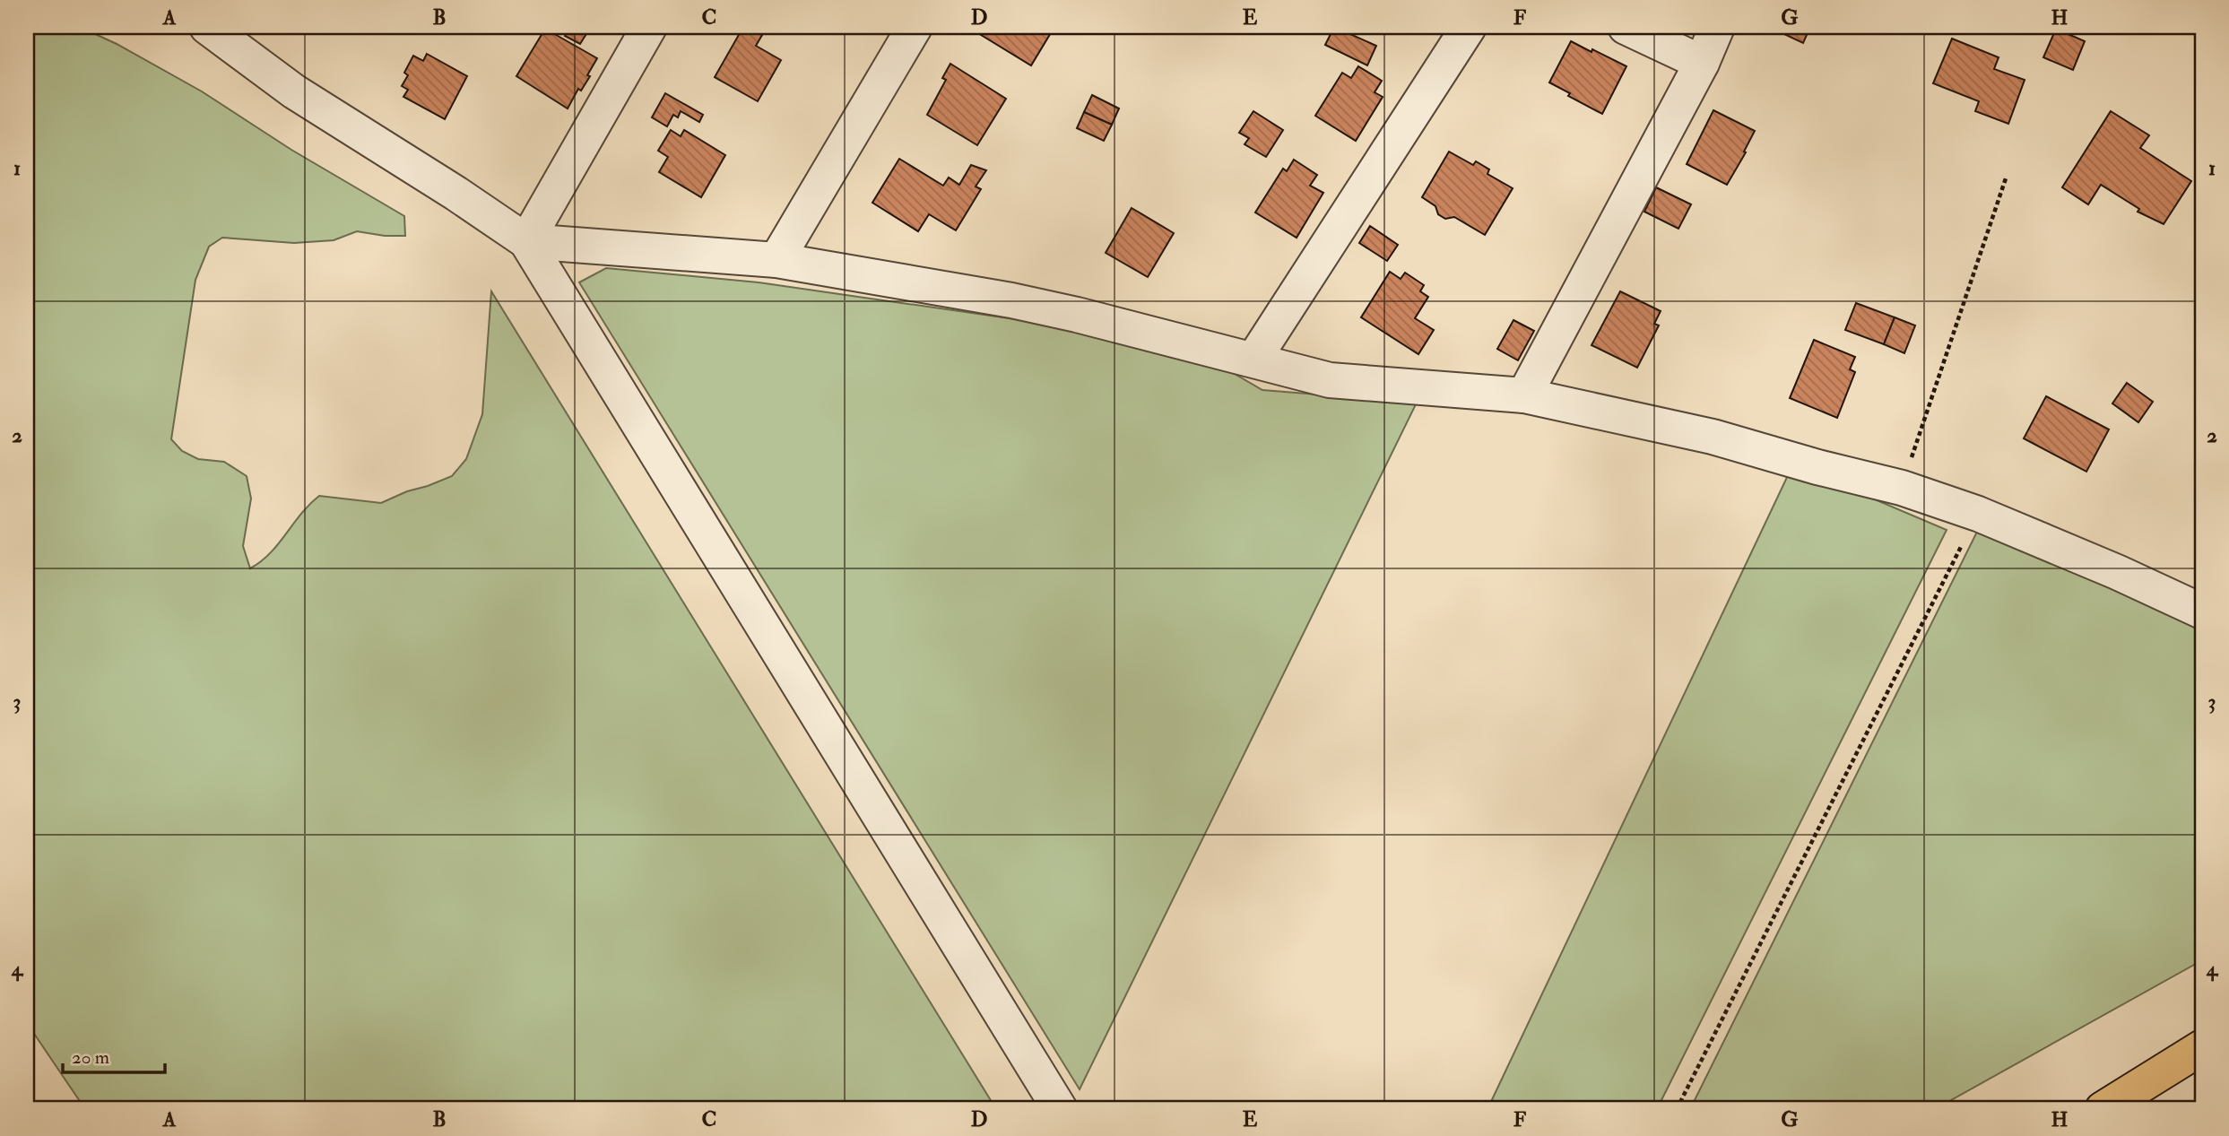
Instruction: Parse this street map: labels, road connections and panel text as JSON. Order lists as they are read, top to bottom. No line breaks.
{"scale_bar":"20 m","grid":{"columns":["A","B","C","D","E","F","G","H"],"rows":["1","2","3","4"]}}
